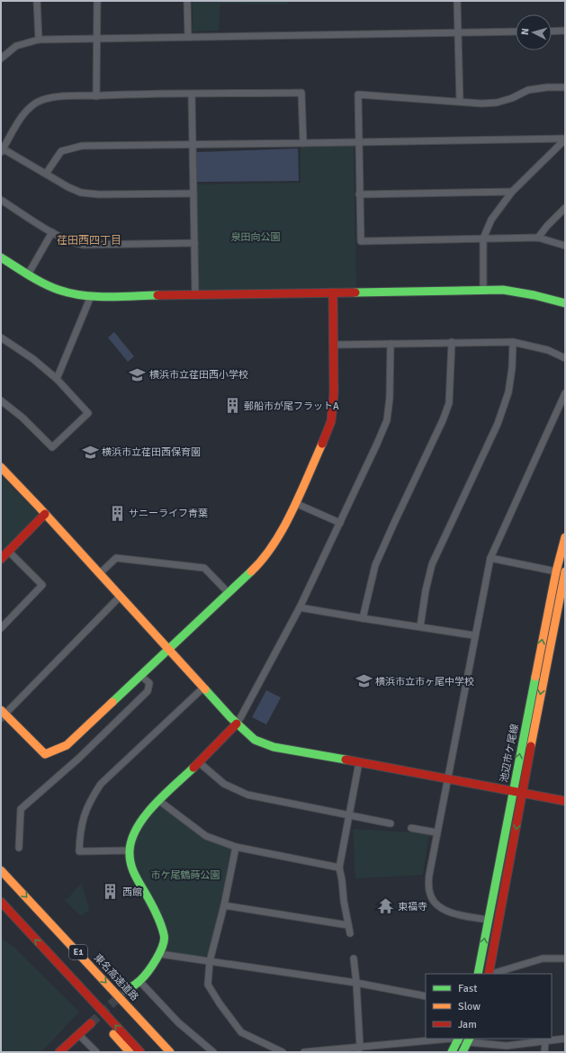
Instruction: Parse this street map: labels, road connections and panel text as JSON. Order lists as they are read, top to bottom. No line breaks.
{"streets":{"main road":["池辺市ケ尾線","E1","東名高速道路"]},"districts":["荏田西四丁目"],"parks":["泉田向公園","市ケ尾鶴蒔公園"],"places":{"school or university":["横浜市立荏田西小学校","横浜市立荏田西保育園","横浜市立市ヶ尾中学校"],"building":["郵船市が尾フラットA","サニーライフ青葉","西館"],"temple":["東福寺"]},"legend":["Fast","Slow","Jam"],"north":"left"}
